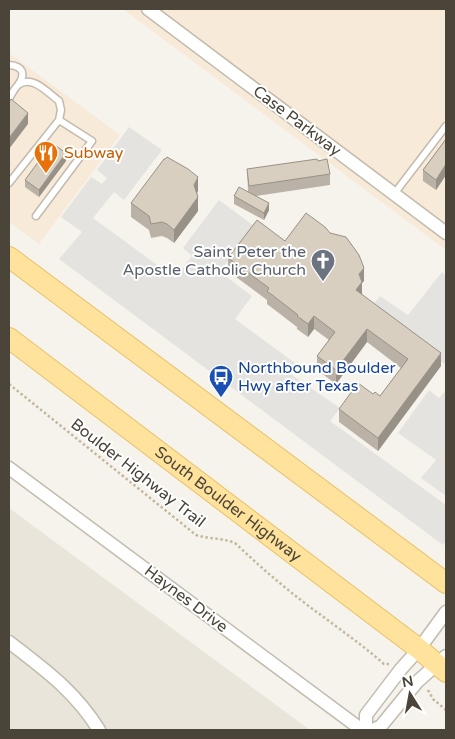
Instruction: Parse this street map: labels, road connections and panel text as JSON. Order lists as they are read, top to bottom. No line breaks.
{"streets":{"main road":["South Boulder Highway"],"street":["Case Parkway","Haynes Drive"],"path":["Boulder Highway Trail"]},"places":{"restaurant":["Subway"],"church":["Saint Peter the Apostle Catholic Church"],"bus stop":["Northbound Boulder Hwy after Texas"]},"north":"top"}
